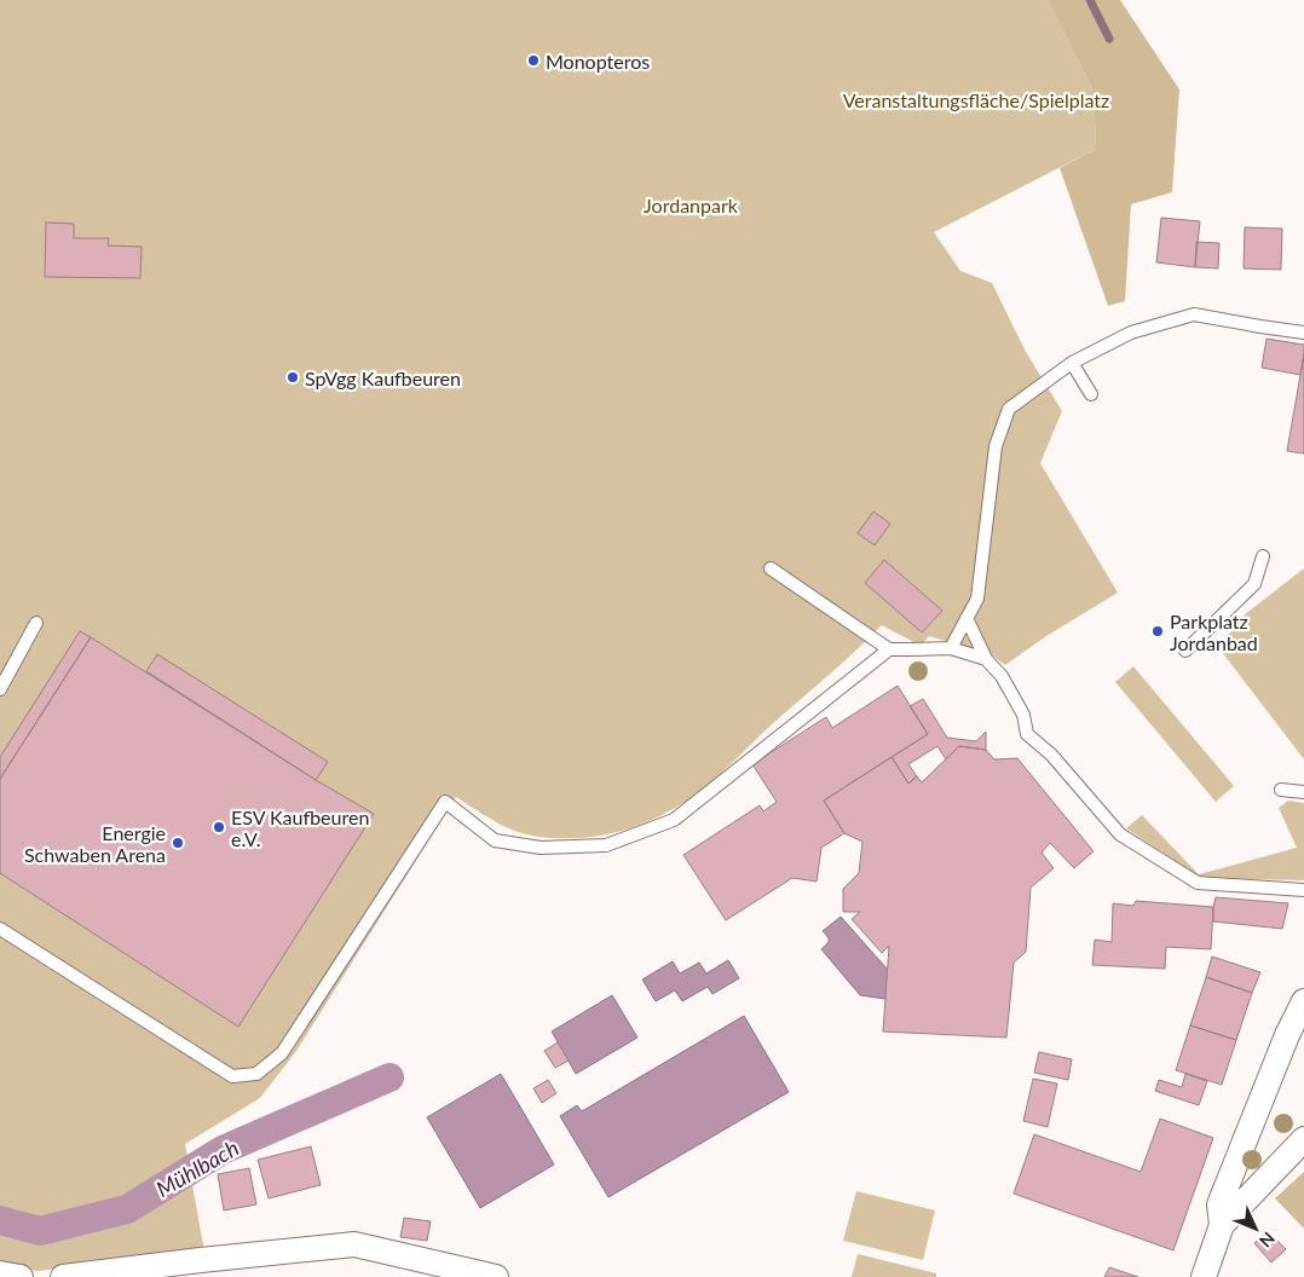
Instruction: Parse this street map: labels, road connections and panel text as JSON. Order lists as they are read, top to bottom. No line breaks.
{"water":["Mühlbach"],"parks":["Veranstaltungsfläche/Spielplatz","Jordanpark"],"places":["Monopteros","SpVgg Kaufbeuren","Parkplatz Jordanbad","ESV Kaufbeuren e.V.","Energie Schwaben Arena"],"north":"bottom right"}
